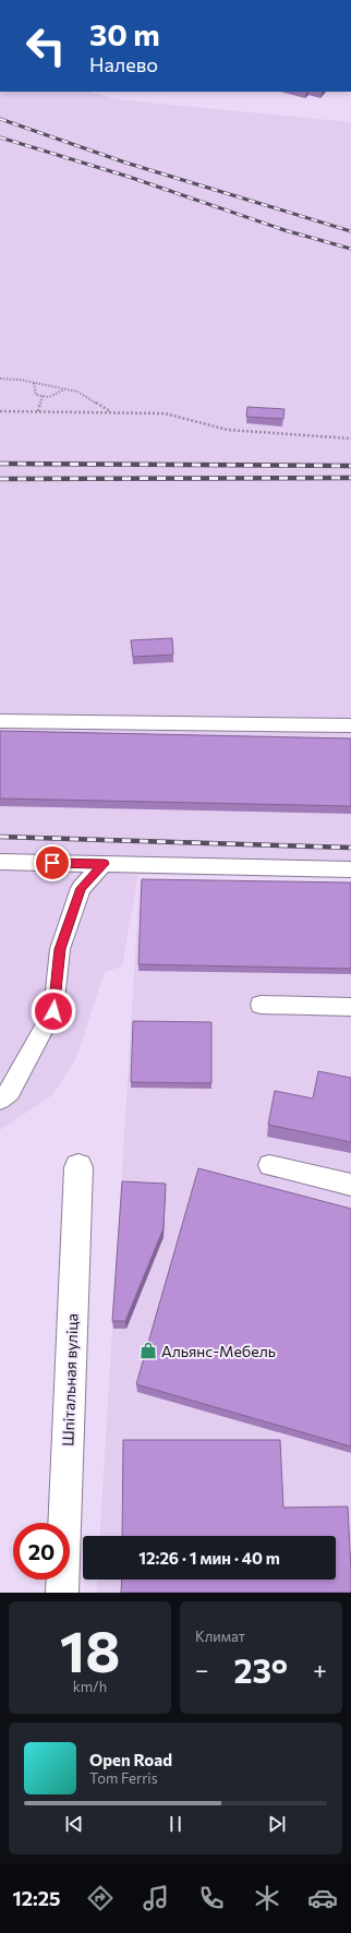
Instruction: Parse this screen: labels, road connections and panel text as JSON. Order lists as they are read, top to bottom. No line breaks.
{"streets":{"street":["Шпітальная вуліца"]},"places":{"shop":["Альянс-Мебель"]},"page":{"turn":["30 m","Налево"],"limit":"20","trip":"12:26 · 1 мин · 40 m","tile":[["18","km/h"],"Климат"],"heat":["−","23°","+"],"song":["Open Road","Tom Ferris"],"tabs":"12:25"}}
